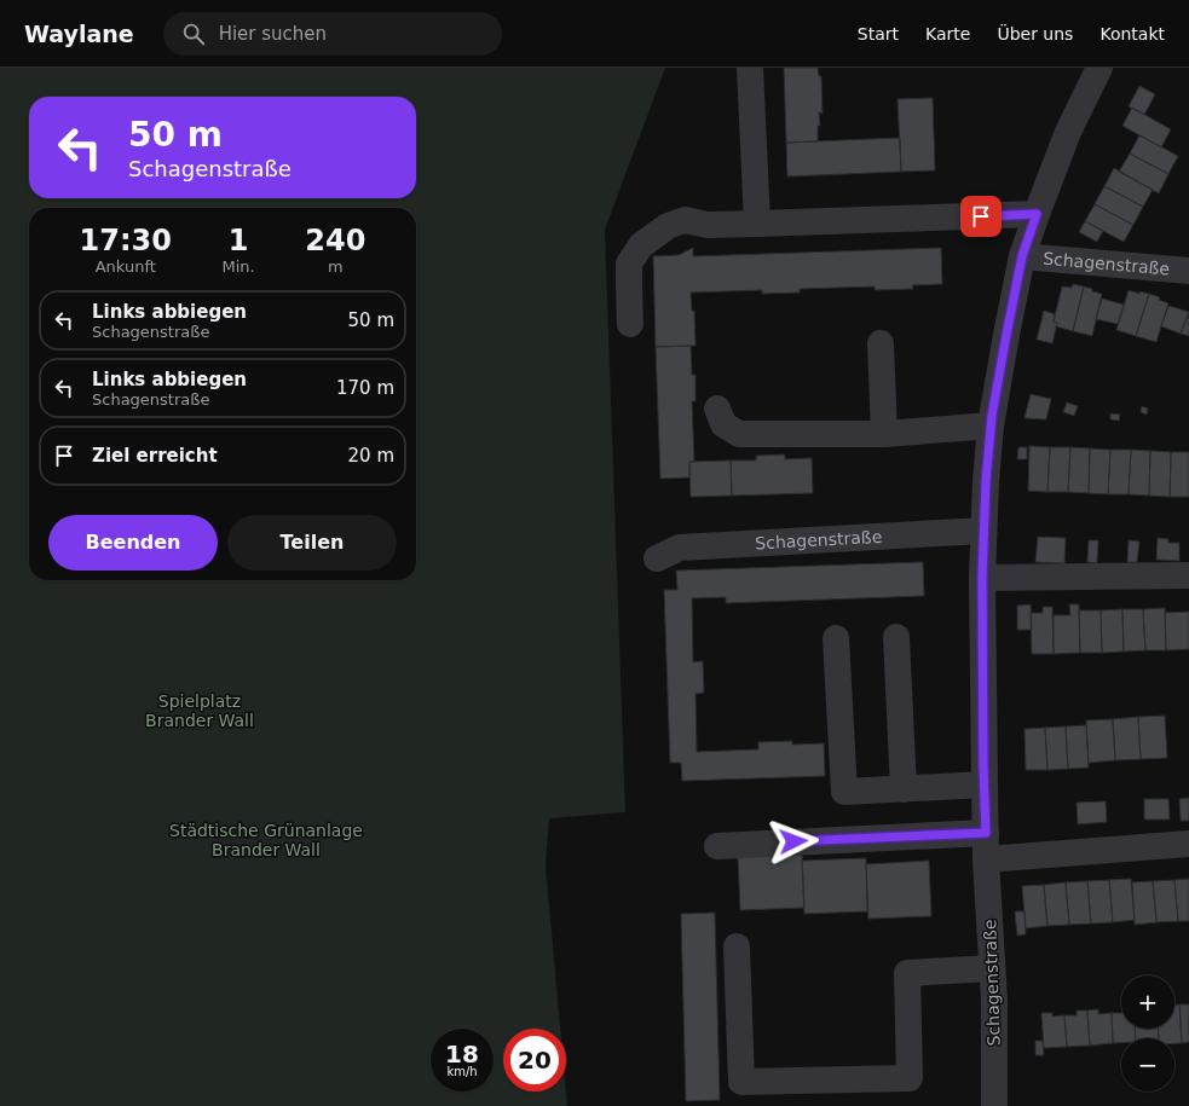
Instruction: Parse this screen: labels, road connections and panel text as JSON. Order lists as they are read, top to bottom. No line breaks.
{"streets":{"street":["Schagenstraße"]},"parks":["Spielplatz Brander Wall","Städtische Grünanlage Brander Wall"],"page":{"header":"Waylane","search":"Hier suchen","nav":["Start","Karte","Über uns","Kontakt"],"turn":["50 m","Schagenstraße"],"eta":["17:30","Ankunft","1","Min.","240","m"],"list":[{"name":"Links abbiegen","note":"Schagenstraße","value":"50 m"},{"name":"Links abbiegen","note":"Schagenstraße","value":"170 m"},{"name":"Ziel erreicht","value":"20 m"}],"buttons":["Beenden","Teilen"],"map_buttons":["+","−"],"speed":"18 km/h","limit":"20"}}
